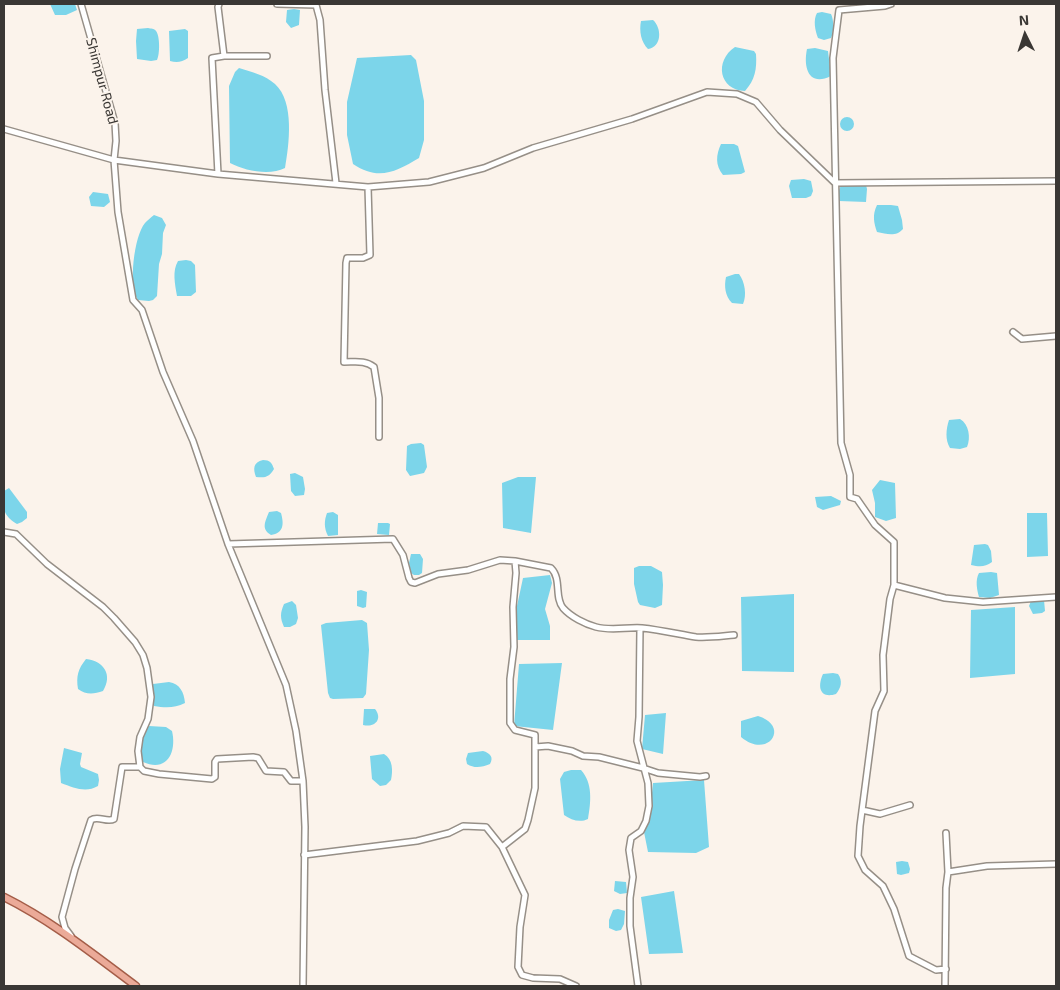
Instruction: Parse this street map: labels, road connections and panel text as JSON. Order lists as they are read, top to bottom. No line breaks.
{"streets":{"street":["Shimpur Road"]},"north":"top"}
